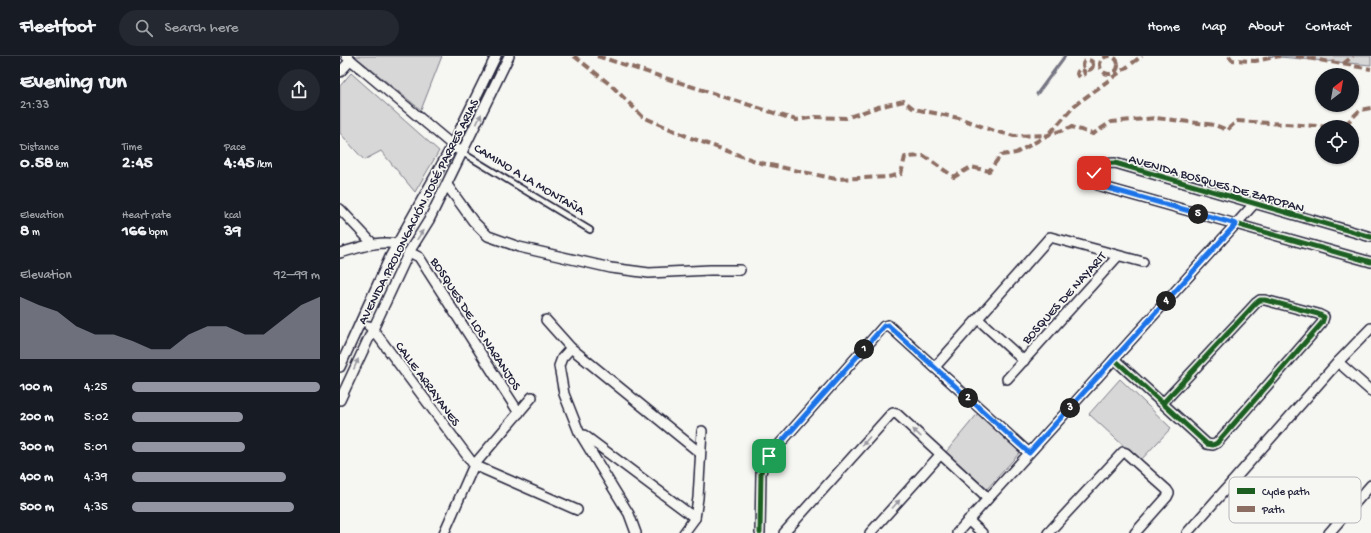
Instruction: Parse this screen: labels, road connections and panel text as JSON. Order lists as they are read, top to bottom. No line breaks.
{"streets":{"street":["CAMINO A LA MONTAÑA","AVENIDA BOSQUES DE ZAPOPAN","AVENIDA PROLONGACIÓN JOSÉ PARRES ARIAS","BOSQUES DE NAYARIT","BOSQUES DE LOS NARANJOS","CALLE ARRAYANES"]},"crossings":[["CAMINO A LA MONTAÑA","AVENIDA PROLONGACIÓN JOSÉ PARRES ARIAS"],["AVENIDA PROLONGACIÓN JOSÉ PARRES ARIAS","BOSQUES DE LOS NARANJOS"],["AVENIDA PROLONGACIÓN JOSÉ PARRES ARIAS","CALLE ARRAYANES"]],"legend":["Cycle path","Path"],"north":"top right","page":{"header":"Fleetfoot","search":"Search here","nav":["Home","Map","About","Contact"],"heading":["Evening run","21:33"],"stats":[["Distance","0.58 km"],["Time","2:45"],["Pace","4:45 /km"],["Elevation","8 m"],["Heart rate","166 bpm"],["kcal","39"]],"pins":["5","4","1","2","3"],"chart":["Elevation","92–99 m"],"list":[{"name":"100 m","note":"4:25"},{"name":"200 m","note":"5:02"},{"name":"300 m","note":"5:01"},{"name":"400 m","note":"4:39"},{"name":"500 m","note":"4:35"}]}}
